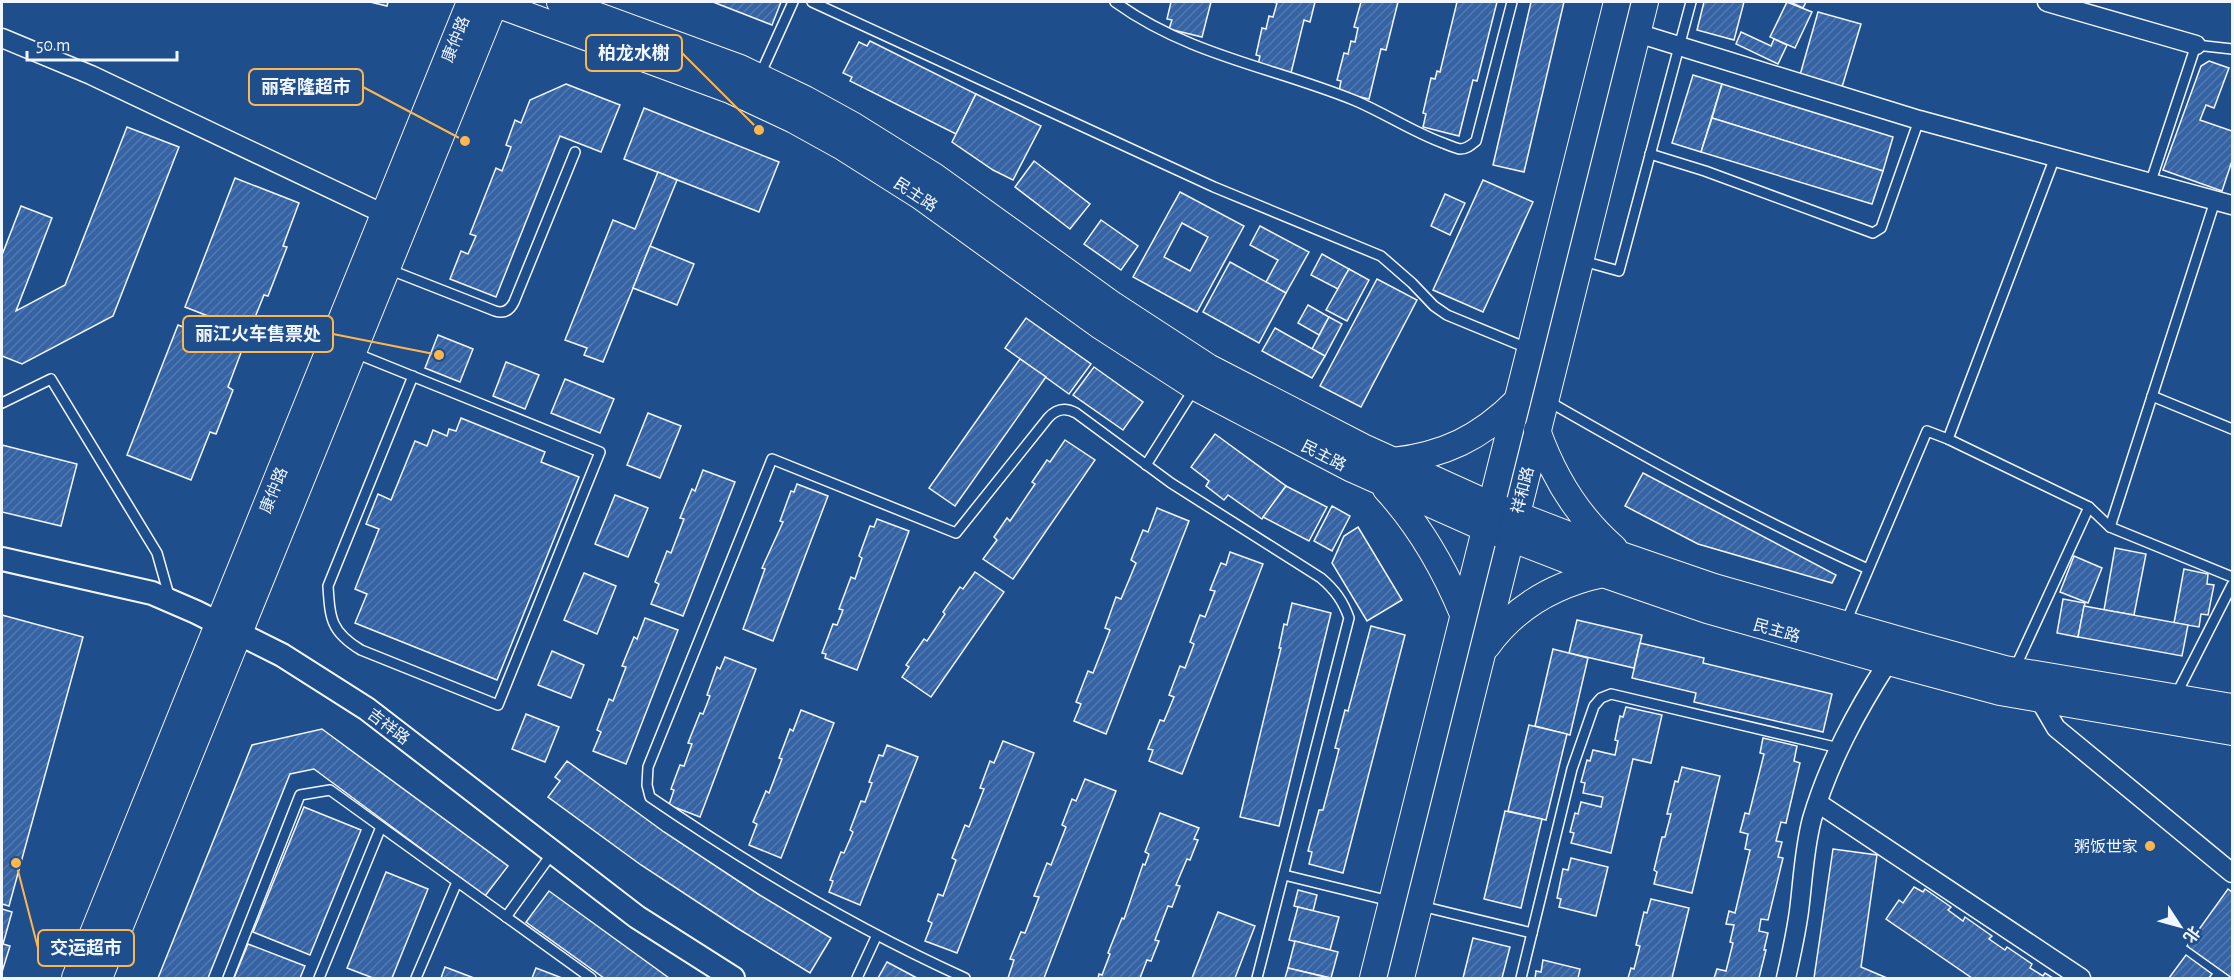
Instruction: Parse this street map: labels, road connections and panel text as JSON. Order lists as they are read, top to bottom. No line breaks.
{"streets":{"main road":["康仲路","民主路","祥和路"],"street":["吉祥路"]},"crossings":[["康仲路","民主路"],["康仲路","吉祥路"],["民主路","祥和路"]],"places":["柏龙水榭","丽客隆超市","丽江火车售票处","粥饭世家","交运超市"],"scale_bar":"50 m","north":"bottom right"}
